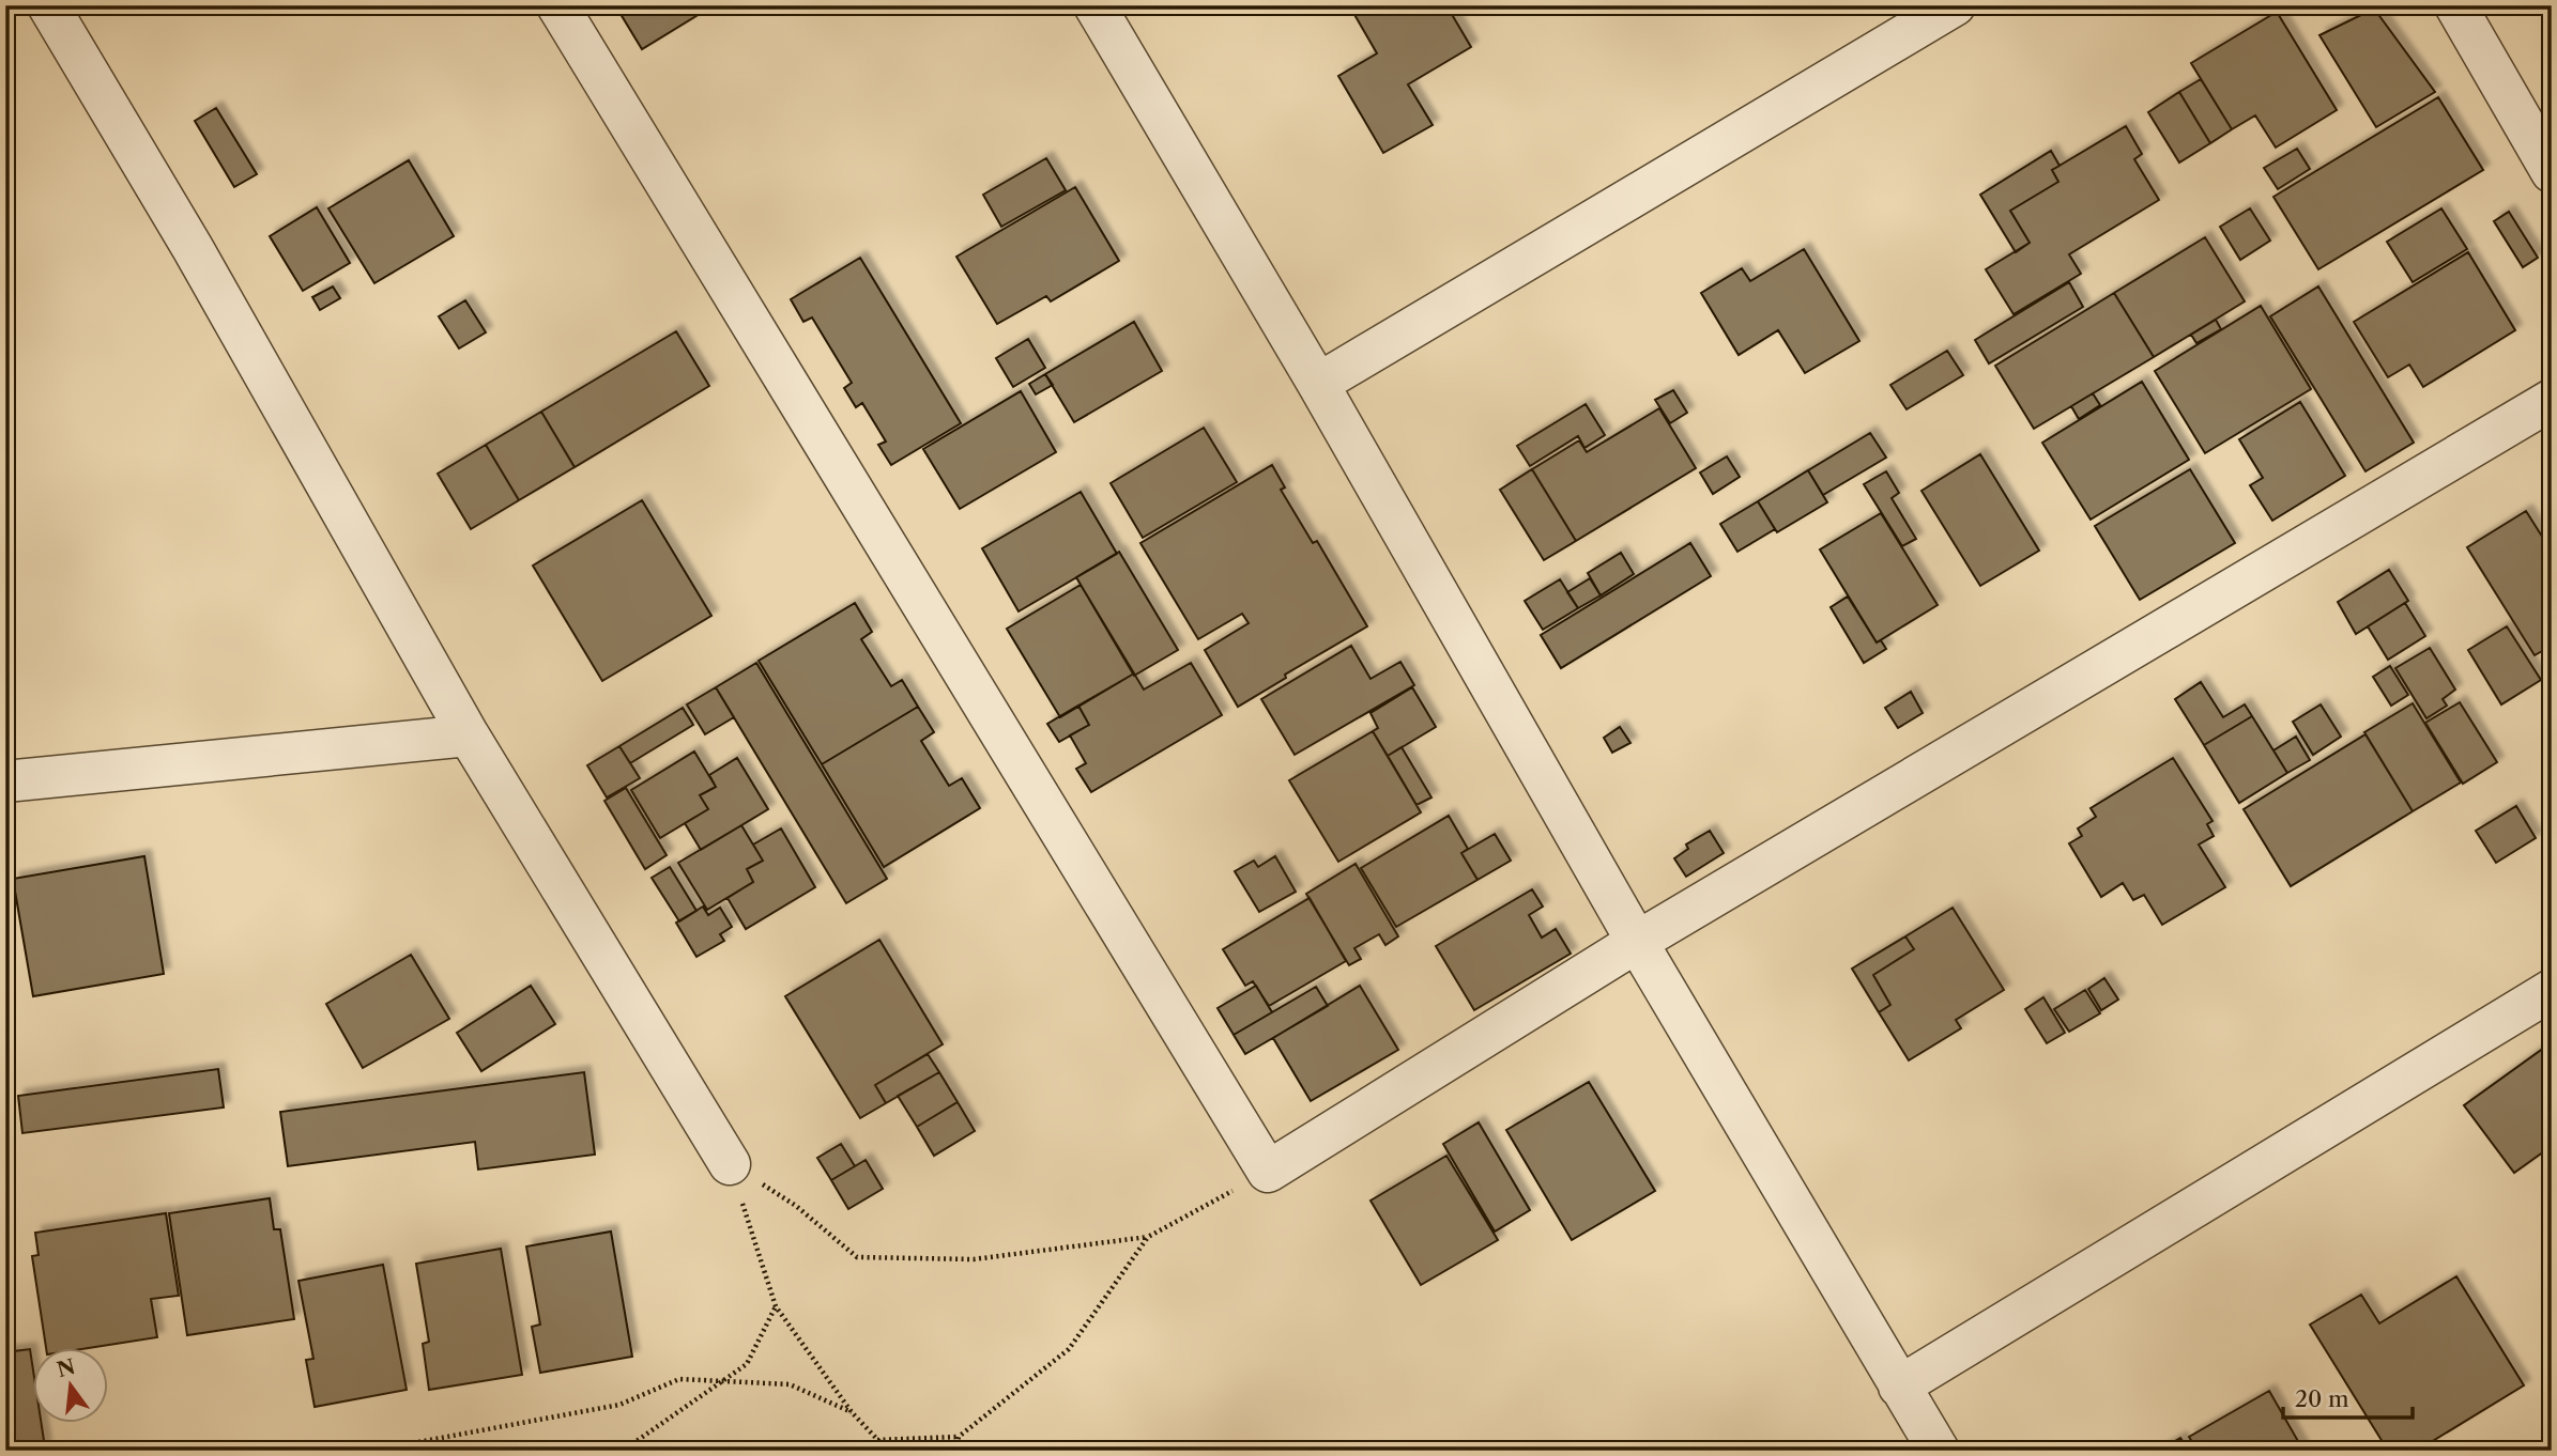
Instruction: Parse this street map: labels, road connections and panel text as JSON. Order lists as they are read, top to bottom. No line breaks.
{"scale_bar":"20 m","north":"top"}
